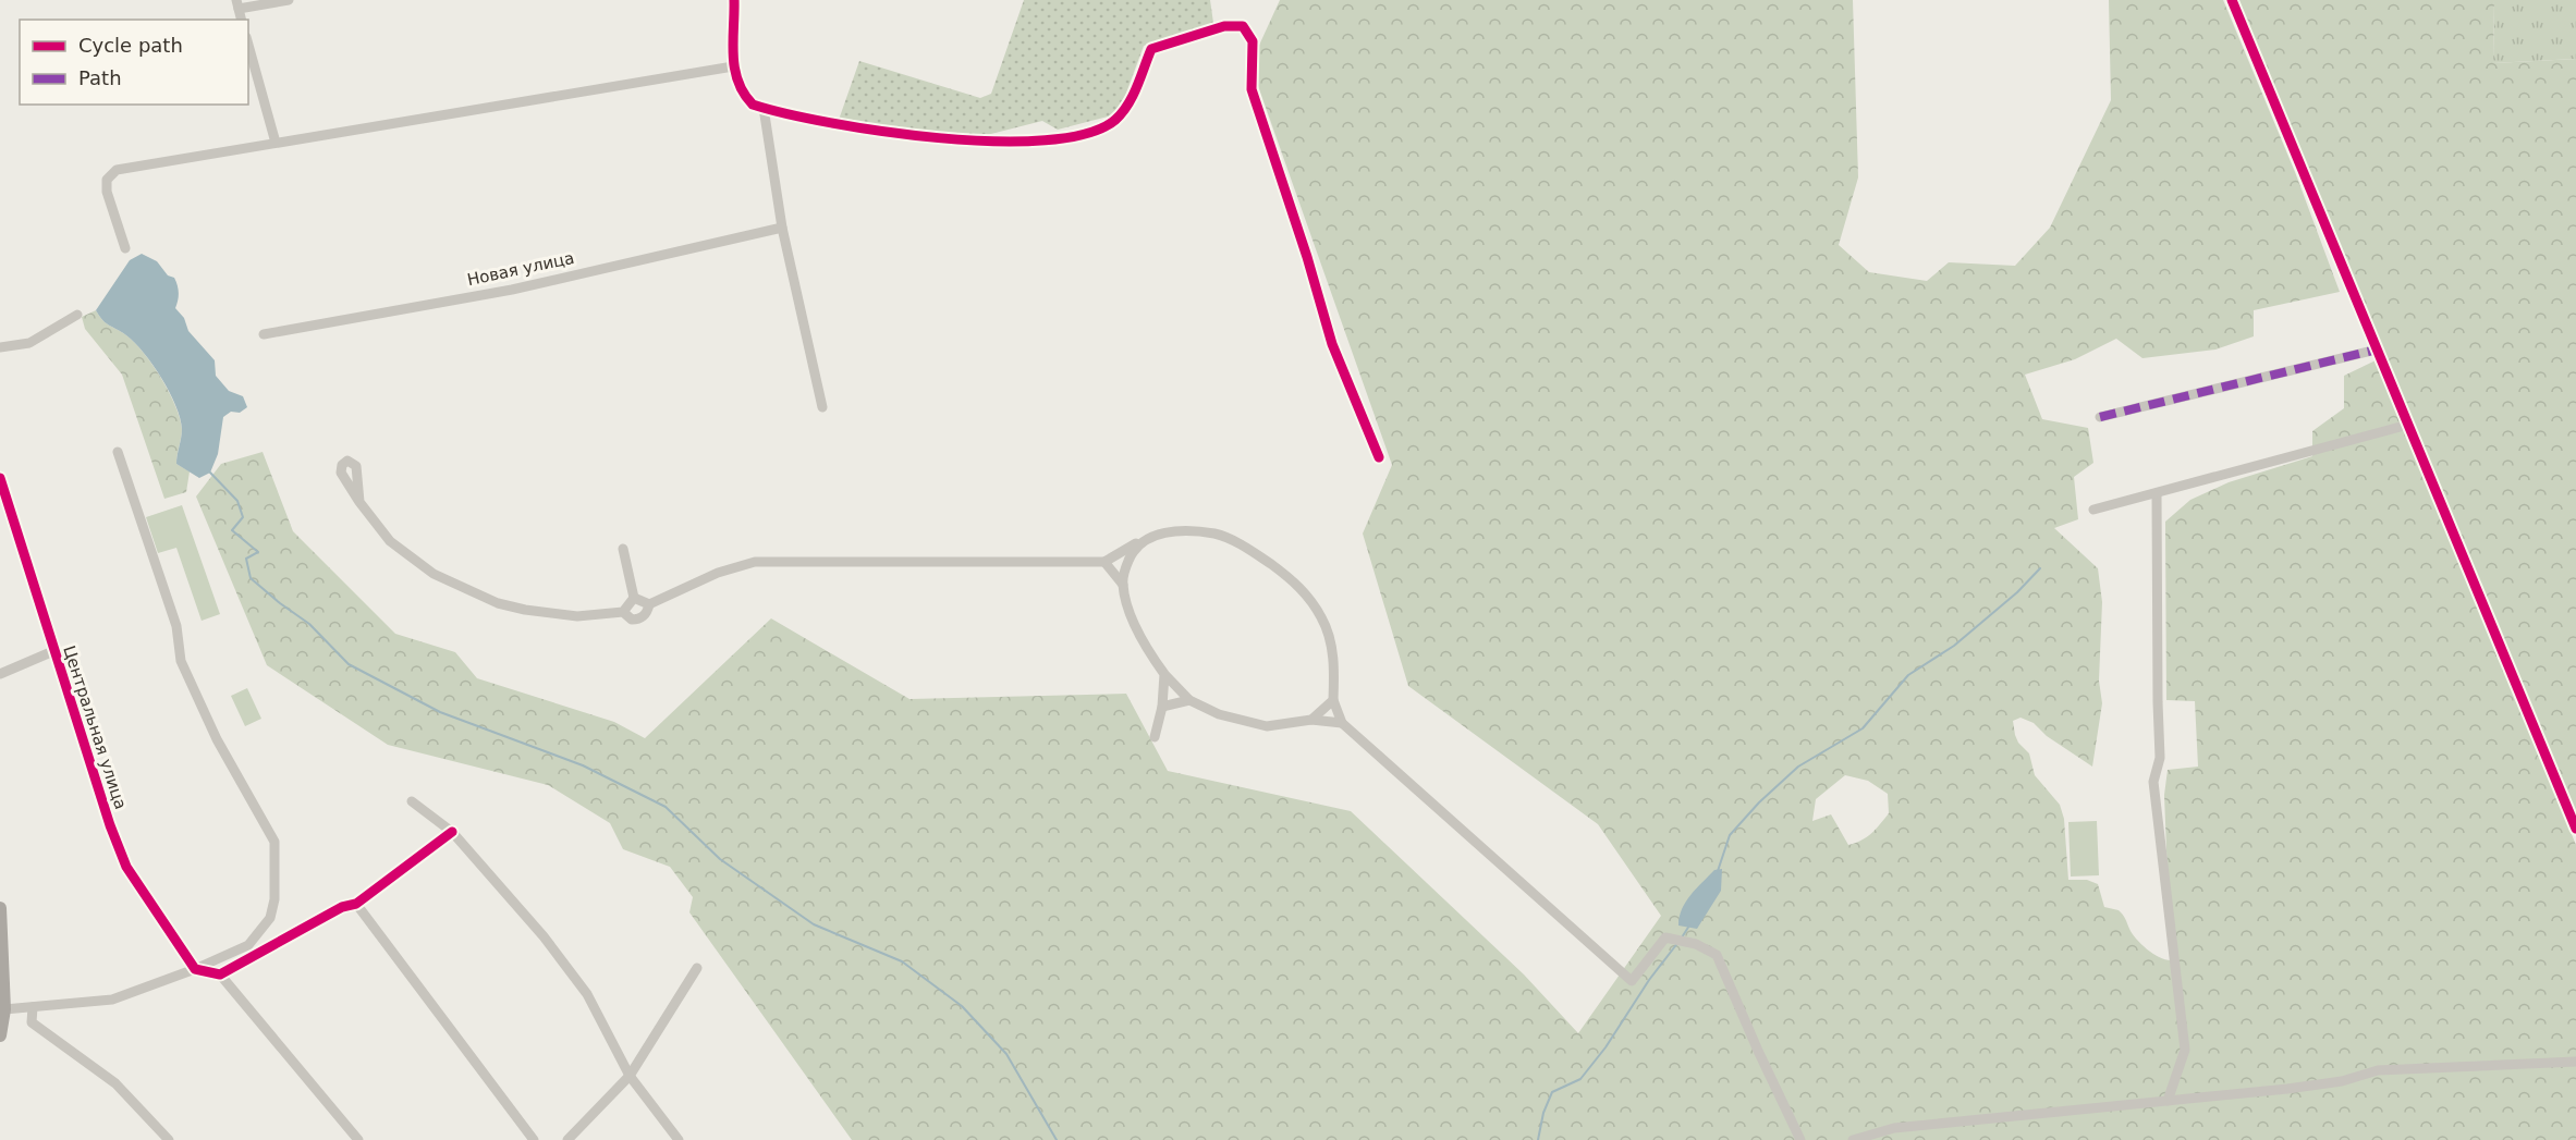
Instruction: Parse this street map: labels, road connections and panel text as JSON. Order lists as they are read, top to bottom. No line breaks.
{"streets":{"street":["Новая улица","Центральная улица"]},"legend":["Cycle path","Path"]}
